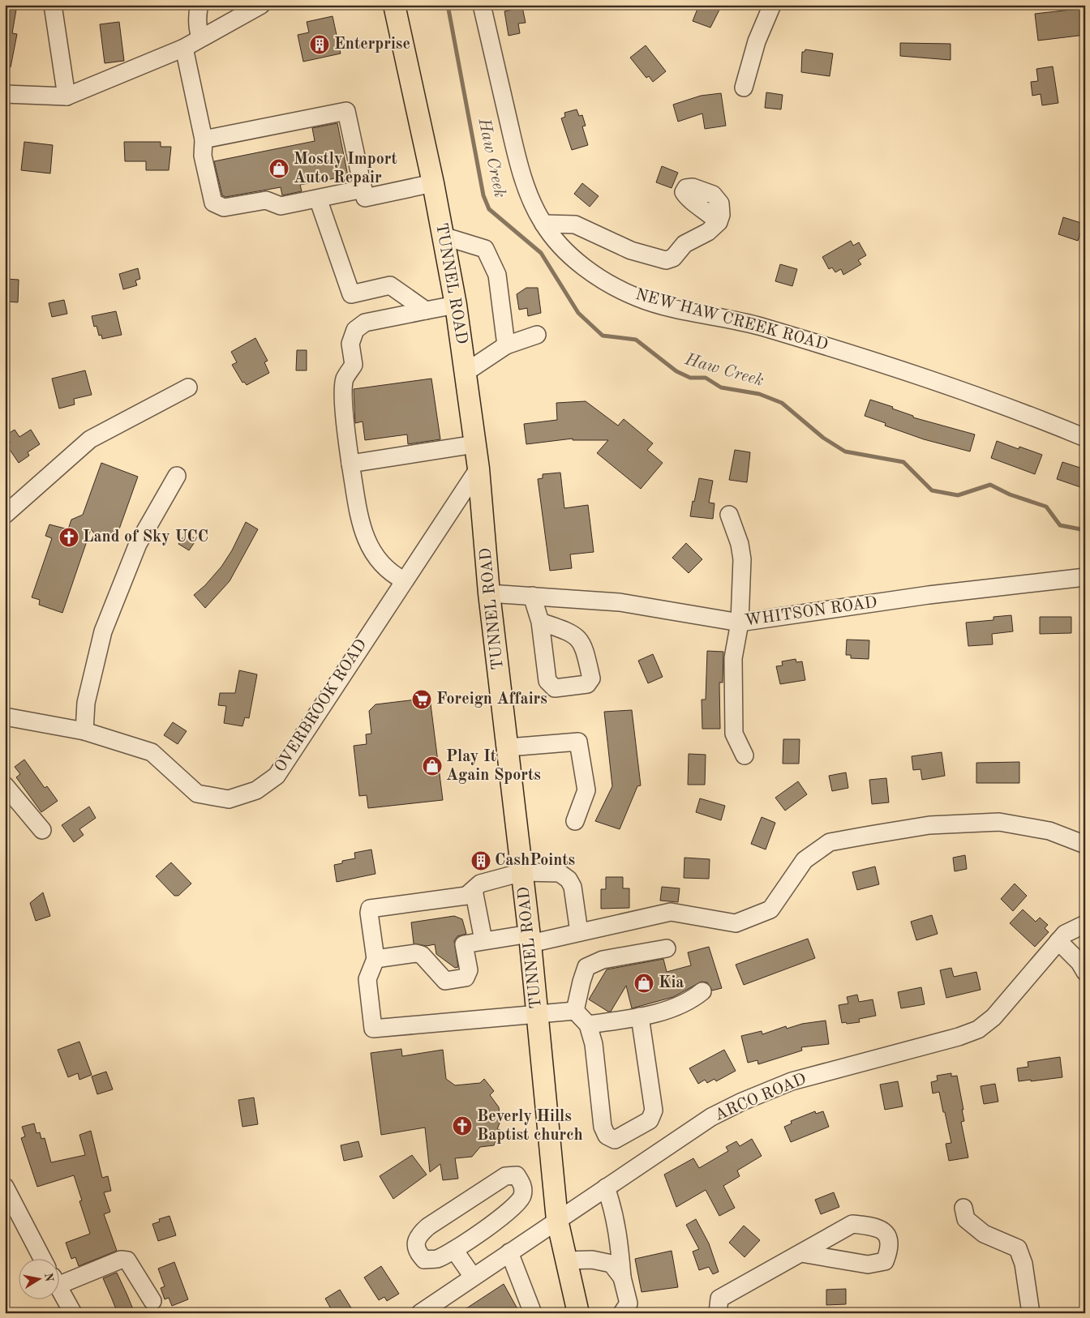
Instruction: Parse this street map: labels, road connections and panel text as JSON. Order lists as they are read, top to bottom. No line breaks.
{"streets":{"main road":["TUNNEL ROAD"],"street":["NEW HAW CREEK ROAD","WHITSON ROAD","OVERBROOK ROAD","ARCO ROAD"]},"crossings":[["TUNNEL ROAD","WHITSON ROAD"],["TUNNEL ROAD","OVERBROOK ROAD"],["TUNNEL ROAD","ARCO ROAD"]],"water":["Haw Creek"],"places":{"building":["Enterprise","CashPoints"],"shop":["Mostly Import Auto Repair","Play It Again Sports","Kia"],"church":["Land of Sky UCC","Beverly Hills Baptist church"],"supermarket":["Foreign Affairs"]},"north":"right"}
